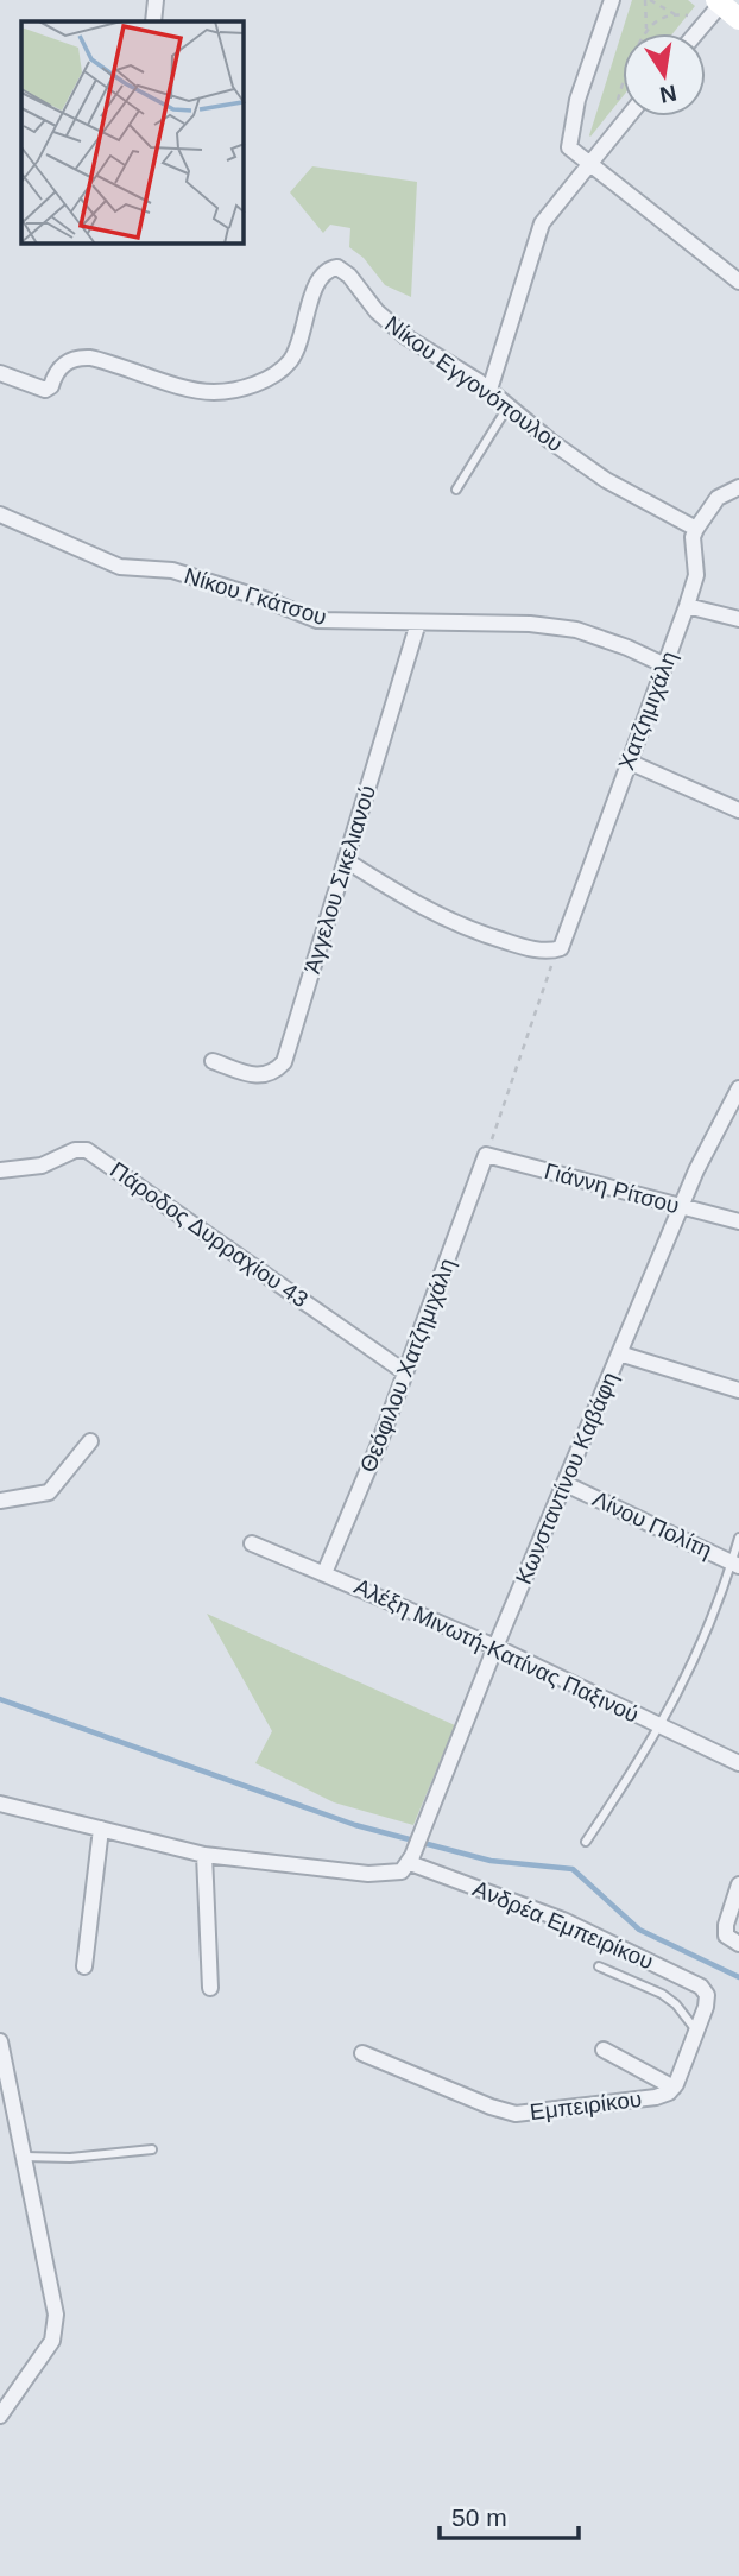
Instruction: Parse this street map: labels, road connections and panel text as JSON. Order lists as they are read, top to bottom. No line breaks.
{"streets":{"street":["Νίκου Εγγονόπουλου","Νίκου Γκάτσου","Χατζημιχάλη","Άγγελου Σικελιανού","Γιάννη Ρίτσου","Πάροδος Δυρραχίου 43","Θεόφιλου Χατζημιχάλη","Κωνσταντίνου Καβάφη","Λίνου Πολίτη","Αλέξη Μινωτή-Κατίνας Παξινού","Ανδρέα Εμπειρίκου","Εμπειρίκου"]},"crossings":[["Νίκου Εγγονόπουλου","Χατζημιχάλη"],["Νίκου Γκάτσου","Χατζημιχάλη"],["Νίκου Γκάτσου","Άγγελου Σικελιανού"],["Γιάννη Ρίτσου","Θεόφιλου Χατζημιχάλη"],["Γιάννη Ρίτσου","Κωνσταντίνου Καβάφη"],["Πάροδος Δυρραχίου 43","Θεόφιλου Χατζημιχάλη"],["Θεόφιλου Χατζημιχάλη","Αλέξη Μινωτή-Κατίνας Παξινού"],["Κωνσταντίνου Καβάφη","Λίνου Πολίτη"],["Κωνσταντίνου Καβάφη","Αλέξη Μινωτή-Κατίνας Παξινού"],["Κωνσταντίνου Καβάφη","Ανδρέα Εμπειρίκου"],["Ανδρέα Εμπειρίκου","Εμπειρίκου"]],"scale_bar":"50 m","north":"bottom"}
